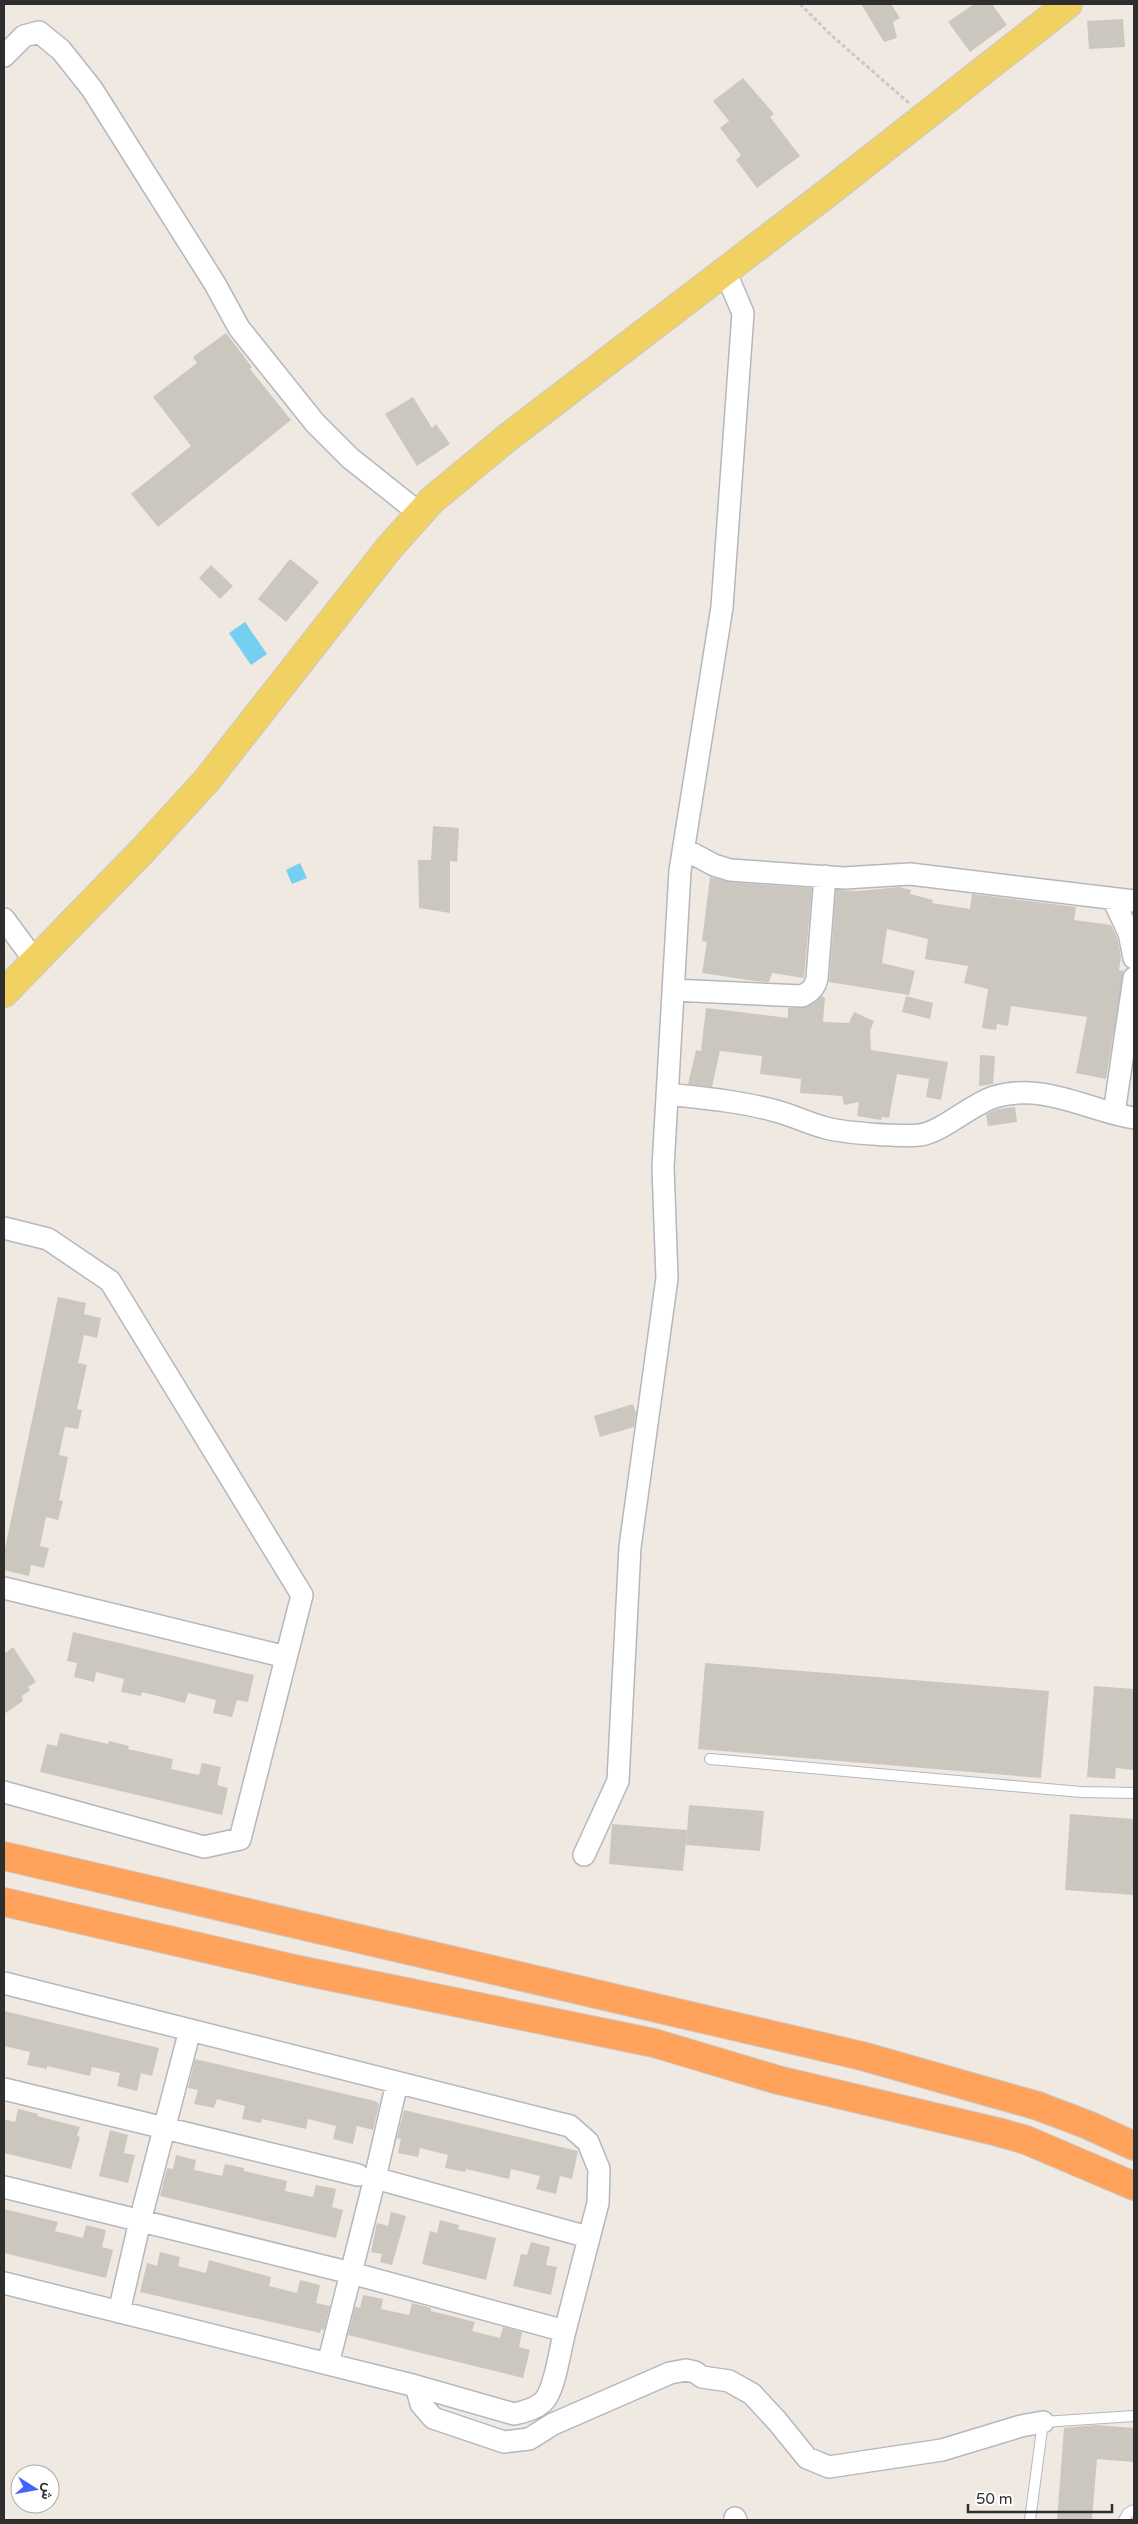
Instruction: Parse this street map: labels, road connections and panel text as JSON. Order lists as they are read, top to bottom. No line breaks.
{"scale_bar":"50 m","north":"right"}
